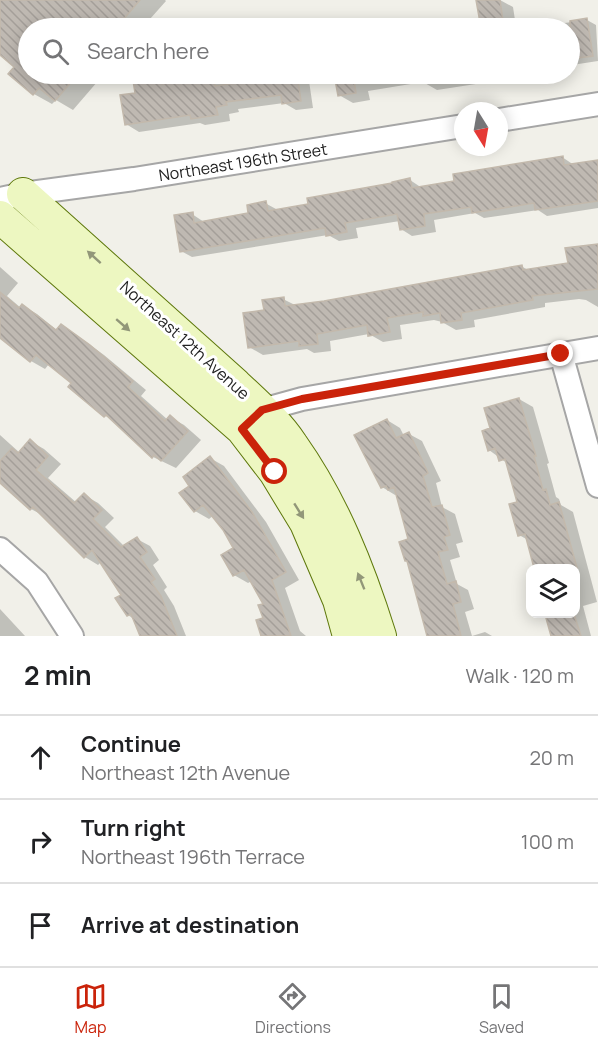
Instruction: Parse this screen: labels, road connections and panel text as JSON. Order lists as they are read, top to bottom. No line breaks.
{"streets":{"street":["Northeast 196th Street","Northeast 12th Avenue"]},"crossings":[["Northeast 196th Street","Northeast 12th Avenue"]],"north":"bottom","page":{"search":"Search here","heading":["2 min","Walk · 120 m"],"list":[["Continue","Northeast 12th Avenue","20 m"],["Turn right","Northeast 196th Terrace","100 m"],"Arrive at destination"],"nav":["Map","Directions","Saved"]}}
